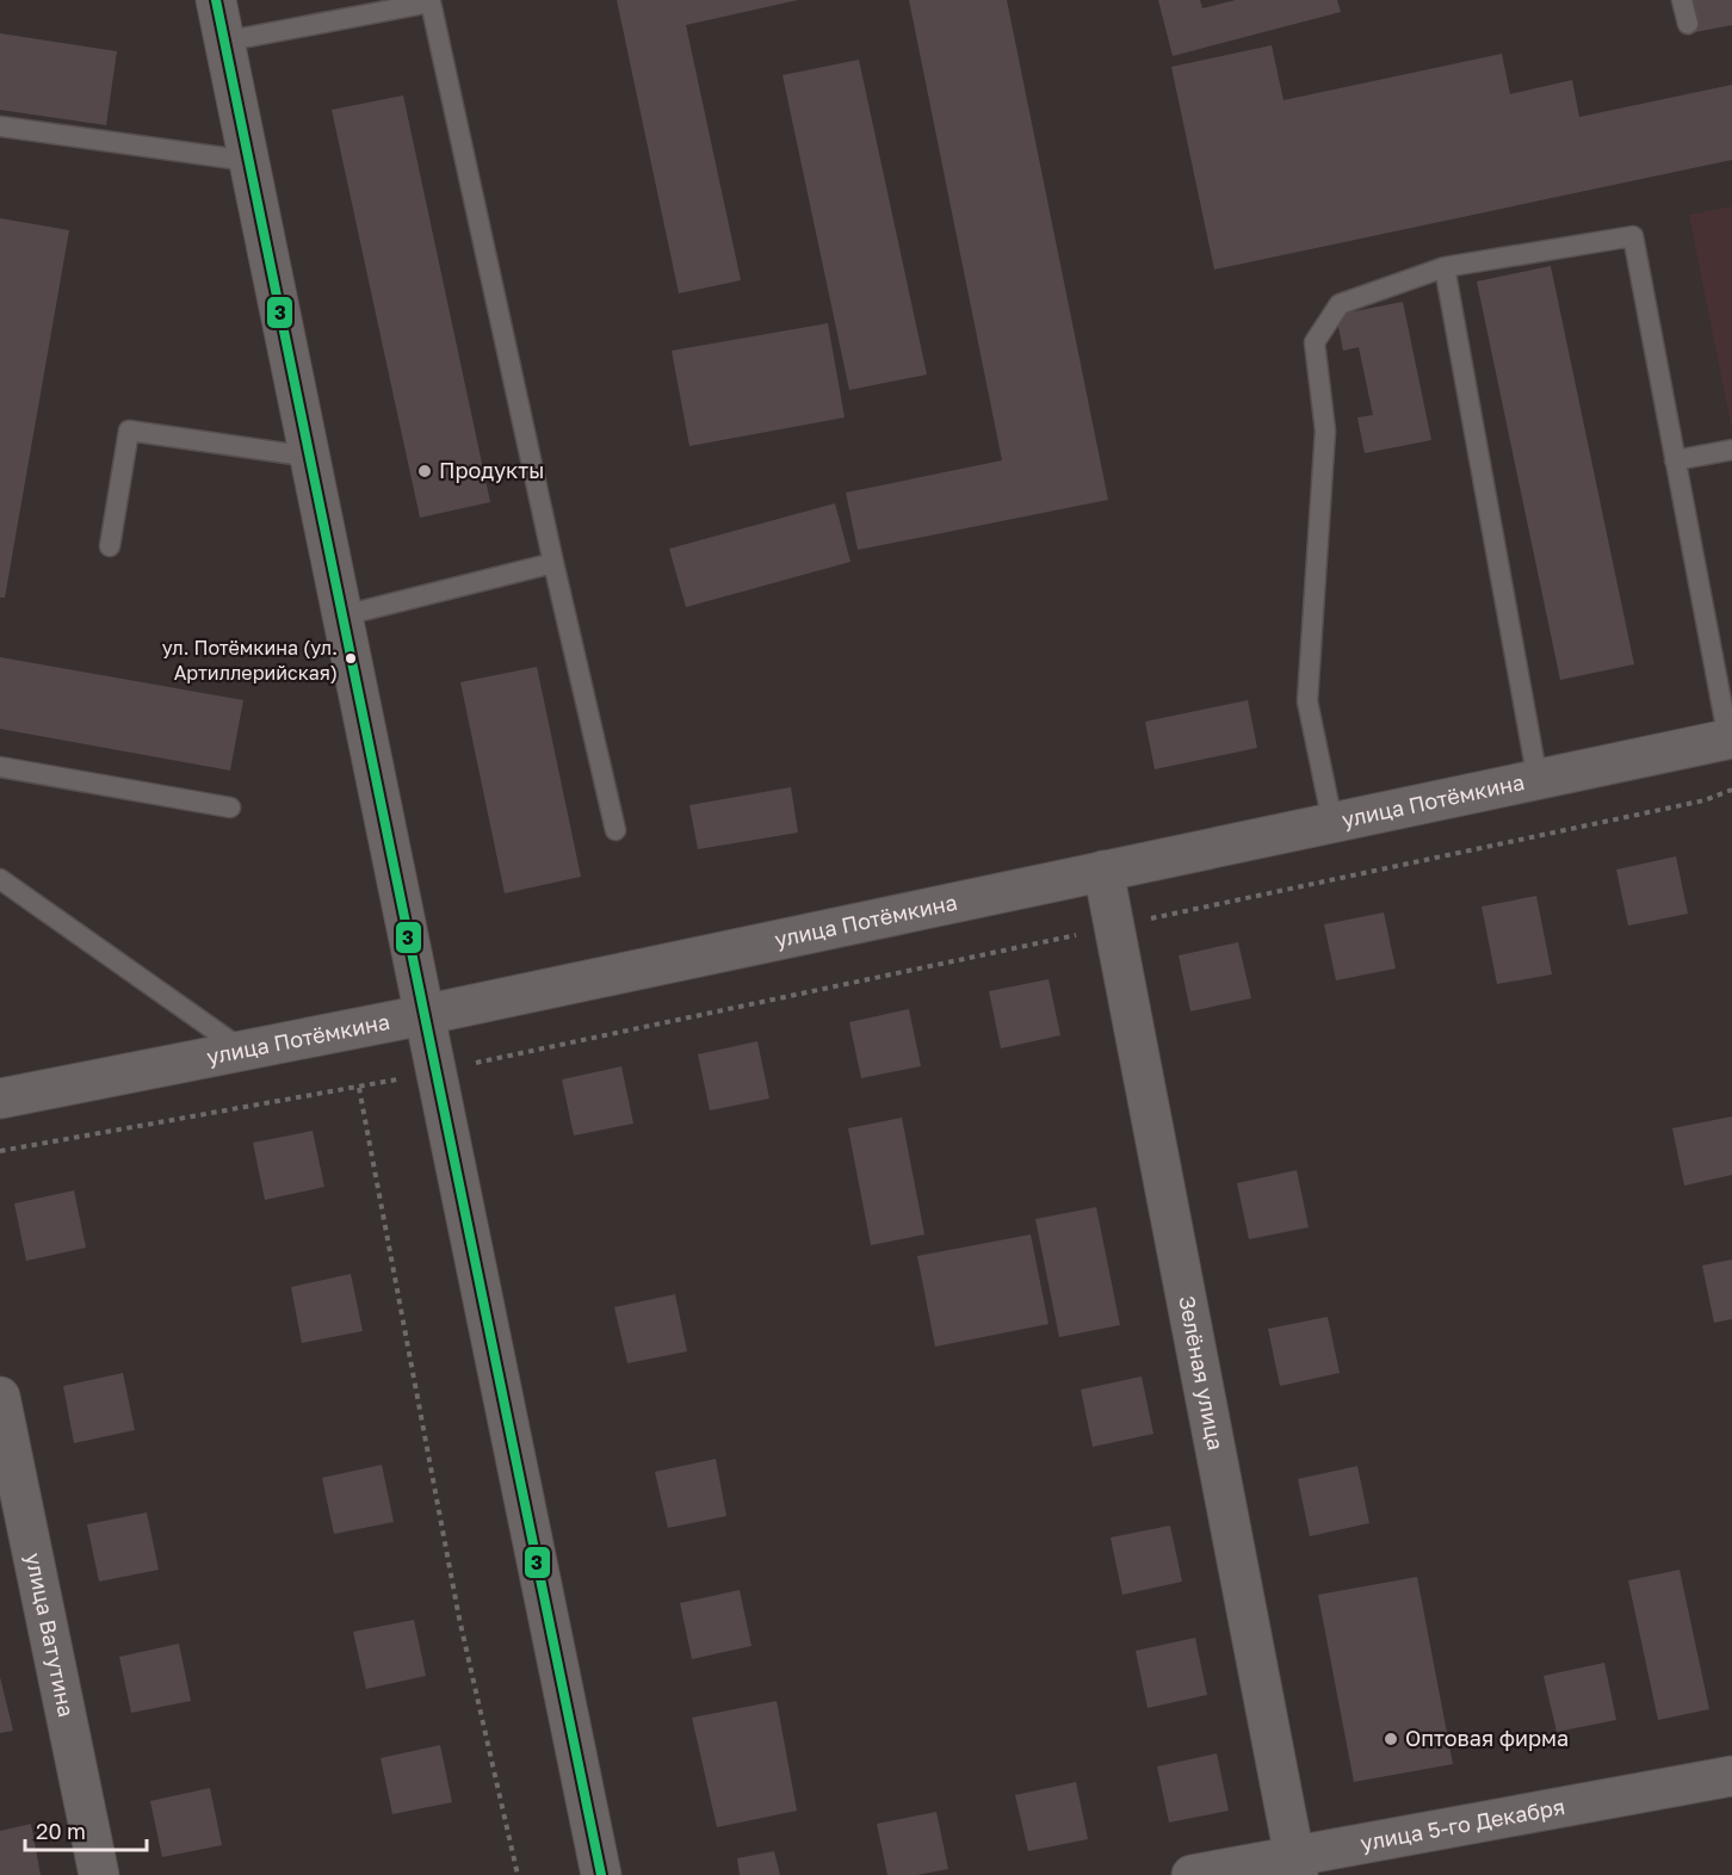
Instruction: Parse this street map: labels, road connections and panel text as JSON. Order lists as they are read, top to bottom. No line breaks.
{"streets":{"street":["улица Потёмкина","Зелёная улица","улица Ватутина","улица 5-го Декабря"]},"crossings":[["улица Потёмкина","Зелёная улица"],["Зелёная улица","улица 5-го Декабря"]],"places":["Продукты","ул. Потёмкина (ул. Артиллерийская)","Оптовая фирма"],"lines":["transit line 3"],"scale_bar":"20 m"}
